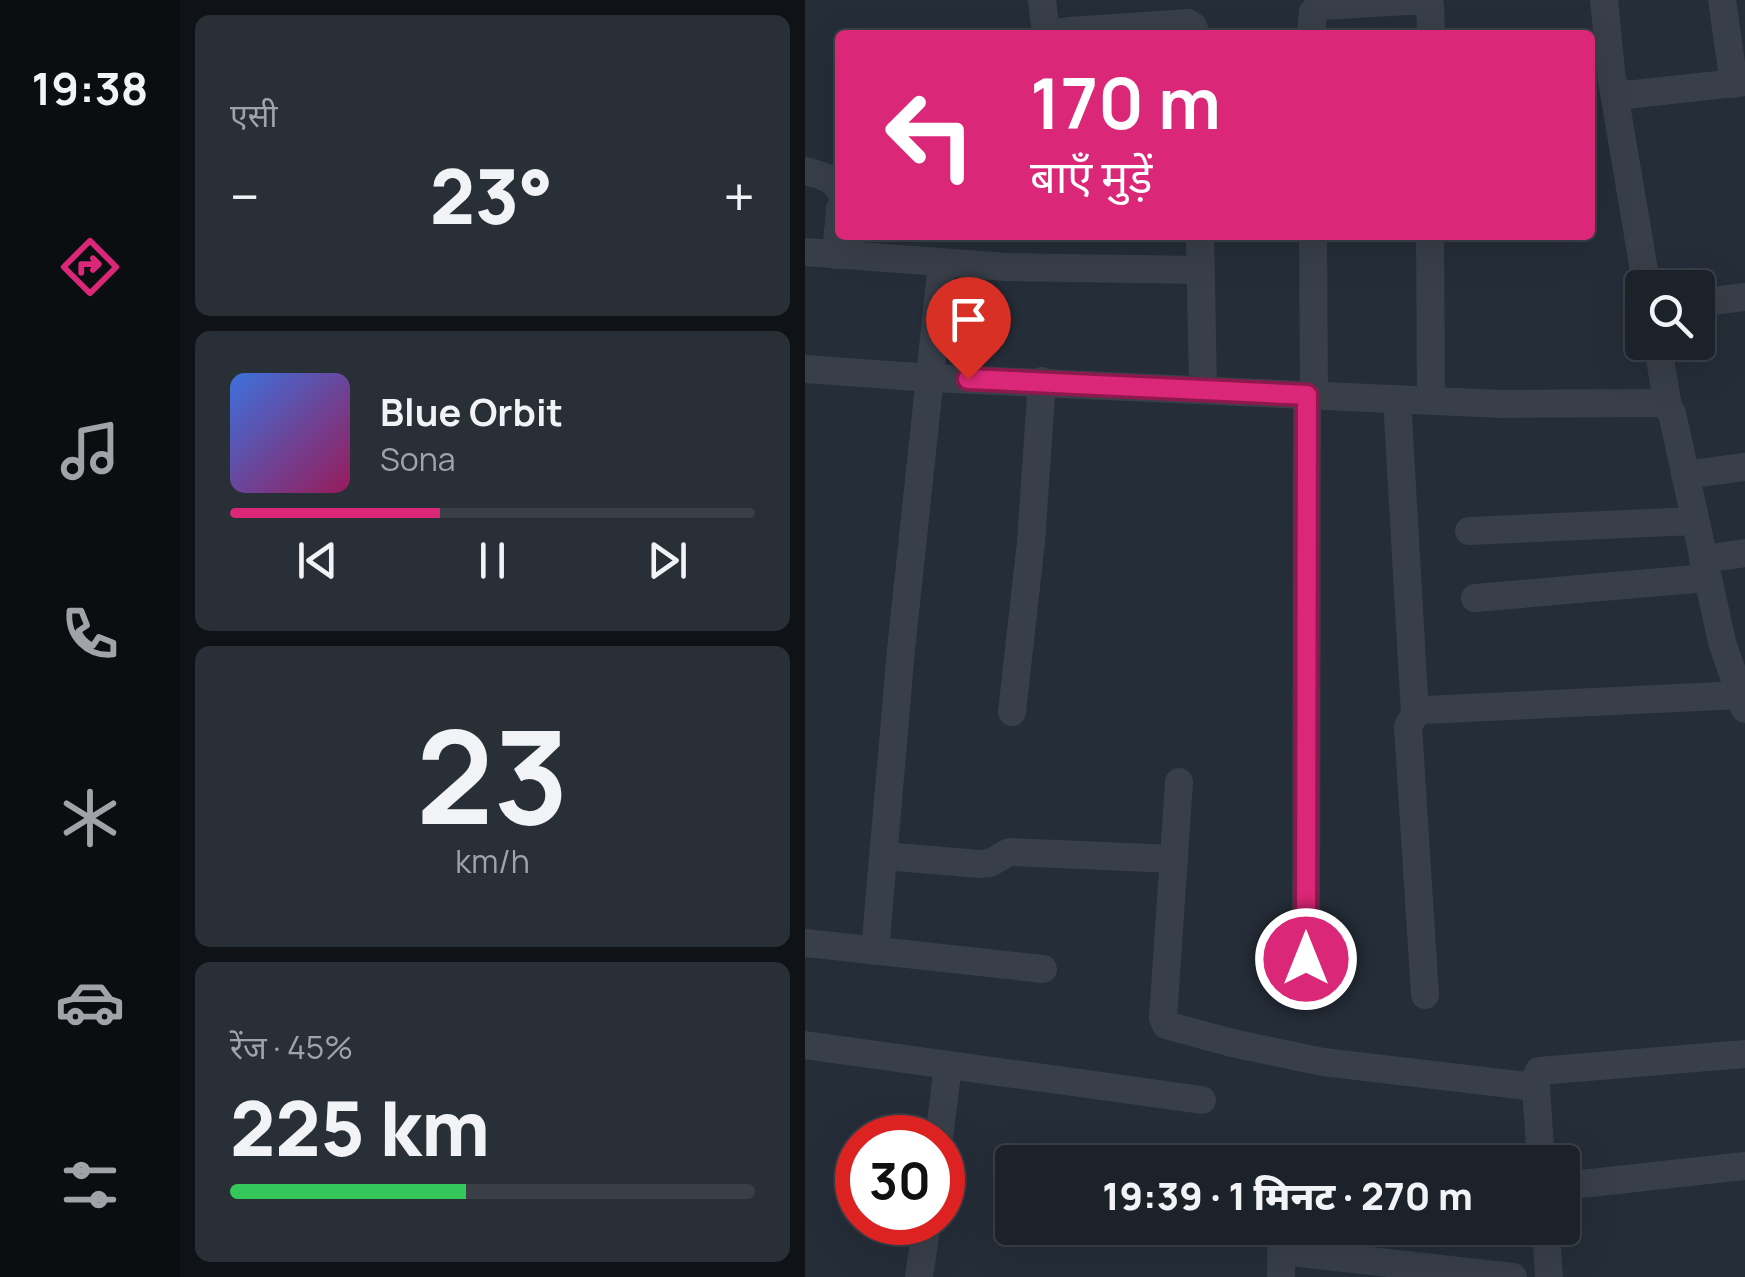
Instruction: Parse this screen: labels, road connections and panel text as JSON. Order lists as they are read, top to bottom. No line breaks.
{"page":{"tabs":"19:38","tile":["एसी",["23","km/h"],["रेंज · 45%","225 km"]],"turn":["170 m","बाएँ मुड़ें"],"heat":["−","23°","+"],"song":["Blue Orbit","Sona"],"limit":"30","trip":"19:39 · 1 मिनट · 270 m"}}
